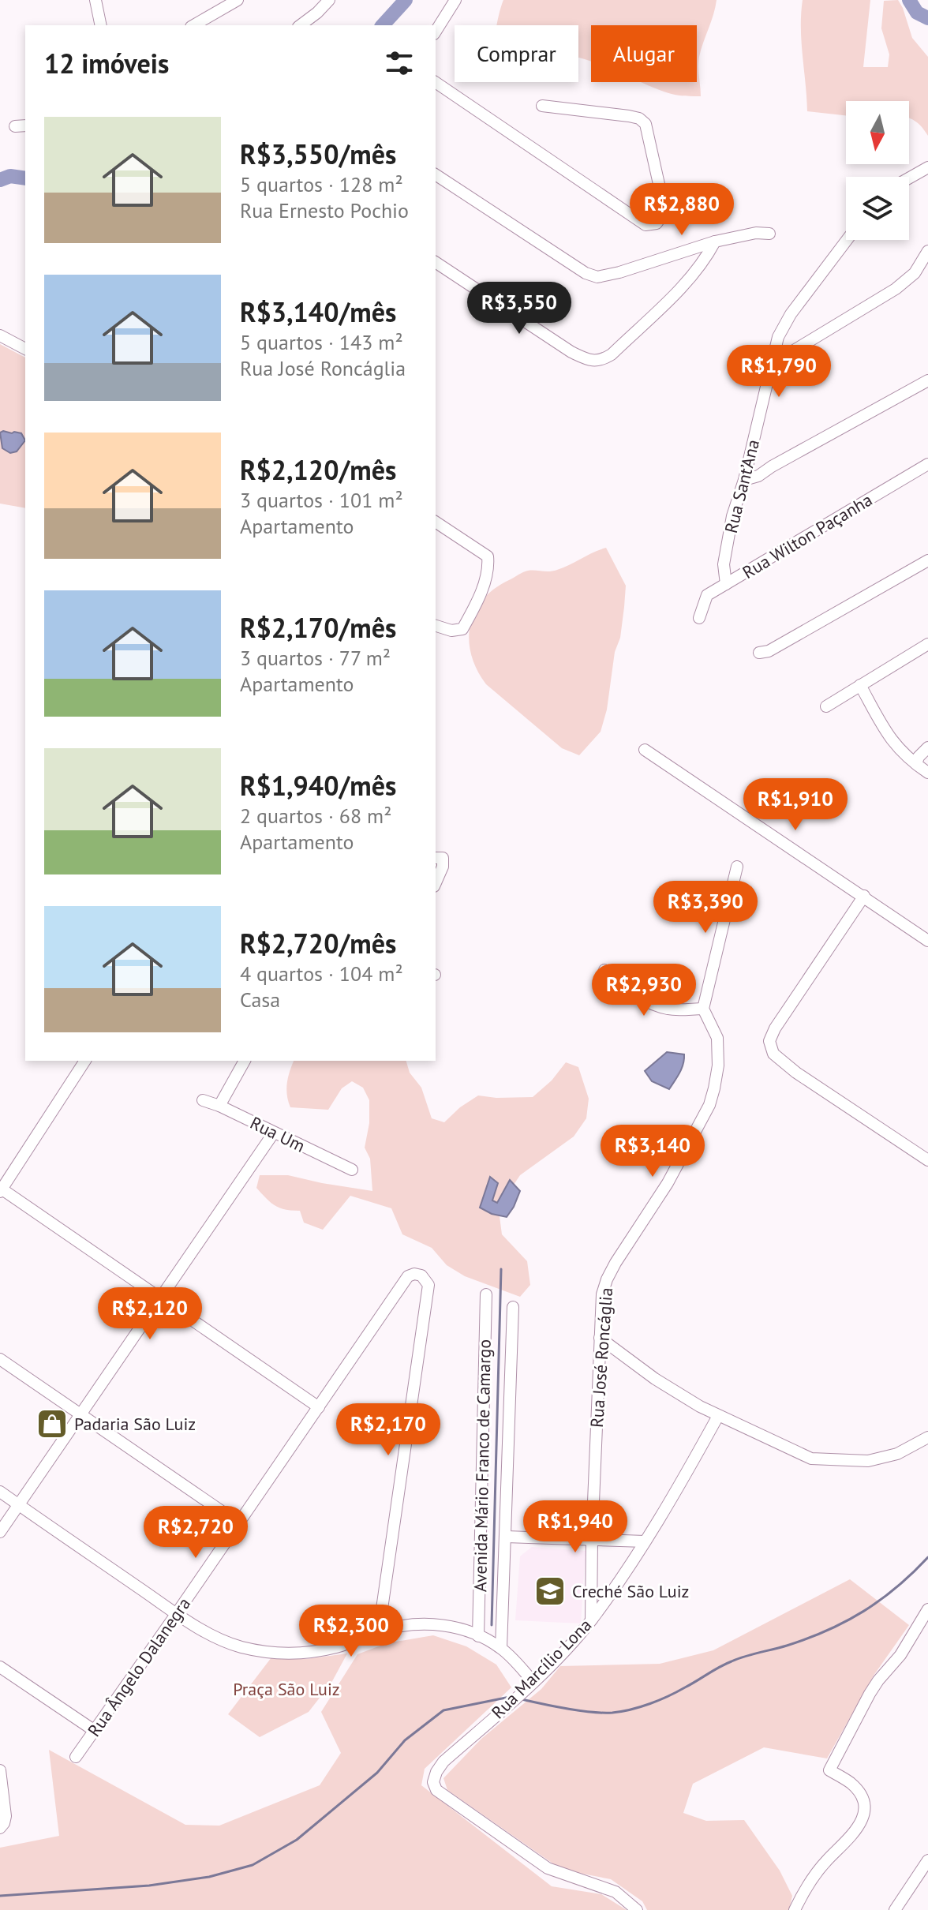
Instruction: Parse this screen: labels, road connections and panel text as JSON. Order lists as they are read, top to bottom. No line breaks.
{"streets":{"street":["Rua Sant’Ana","Rua Wilton Paçanha","Rua Um","Rua José Roncáglia","Avenida Mário Franco de Camargo","Rua Ângelo Dalanegra","Rua Marcílio Lona"]},"crossings":[["Rua Sant’Ana","Rua Wilton Paçanha"],["Rua José Roncáglia","Rua Marcílio Lona"]],"parks":["Praça São Luiz"],"places":{"shop":["Padaria São Luiz"],"school or university":["Creché São Luiz"]},"north":"bottom","page":{"chip":["Comprar","Alugar"],"heading":"12 imóveis","list":[{"name":"R$3,550/mês","note":"5 quartos · 128 m² · Rua Ernesto Pochio"},{"name":"R$3,140/mês","note":"5 quartos · 143 m² · Rua José Roncáglia"},{"name":"R$2,120/mês","note":"3 quartos · 101 m² · Apartamento"},{"name":"R$2,170/mês","note":"3 quartos · 77 m² · Apartamento"},{"name":"R$1,940/mês","note":"2 quartos · 68 m² · Apartamento"},{"name":"R$2,720/mês","note":"4 quartos · 104 m² · Casa"}],"price":["R$2,880","R$3,550","R$1,790","R$1,910","R$3,390","R$2,930","R$3,140","R$2,120","R$2,170","R$1,940","R$2,720","R$2,300"]}}
